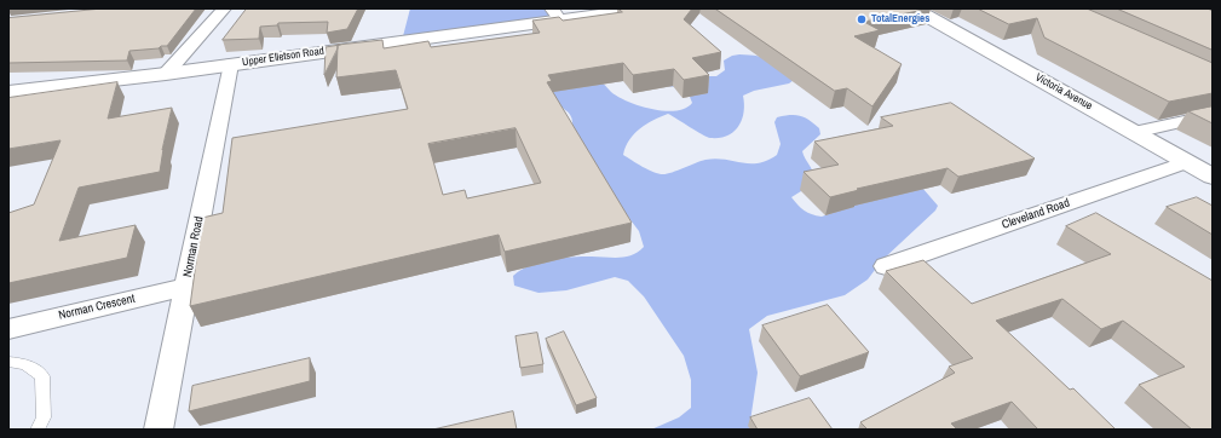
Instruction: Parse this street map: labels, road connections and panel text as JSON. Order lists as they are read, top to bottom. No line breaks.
{"streets":{"street":["Upper Elletson Road","Victoria Avenue","Cleveland Road","Norman Road","Norman Crescent"]},"crossings":[["Upper Elletson Road","Norman Road"],["Victoria Avenue","Cleveland Road"],["Norman Road","Norman Crescent"]],"places":["TotalEnergies"]}
